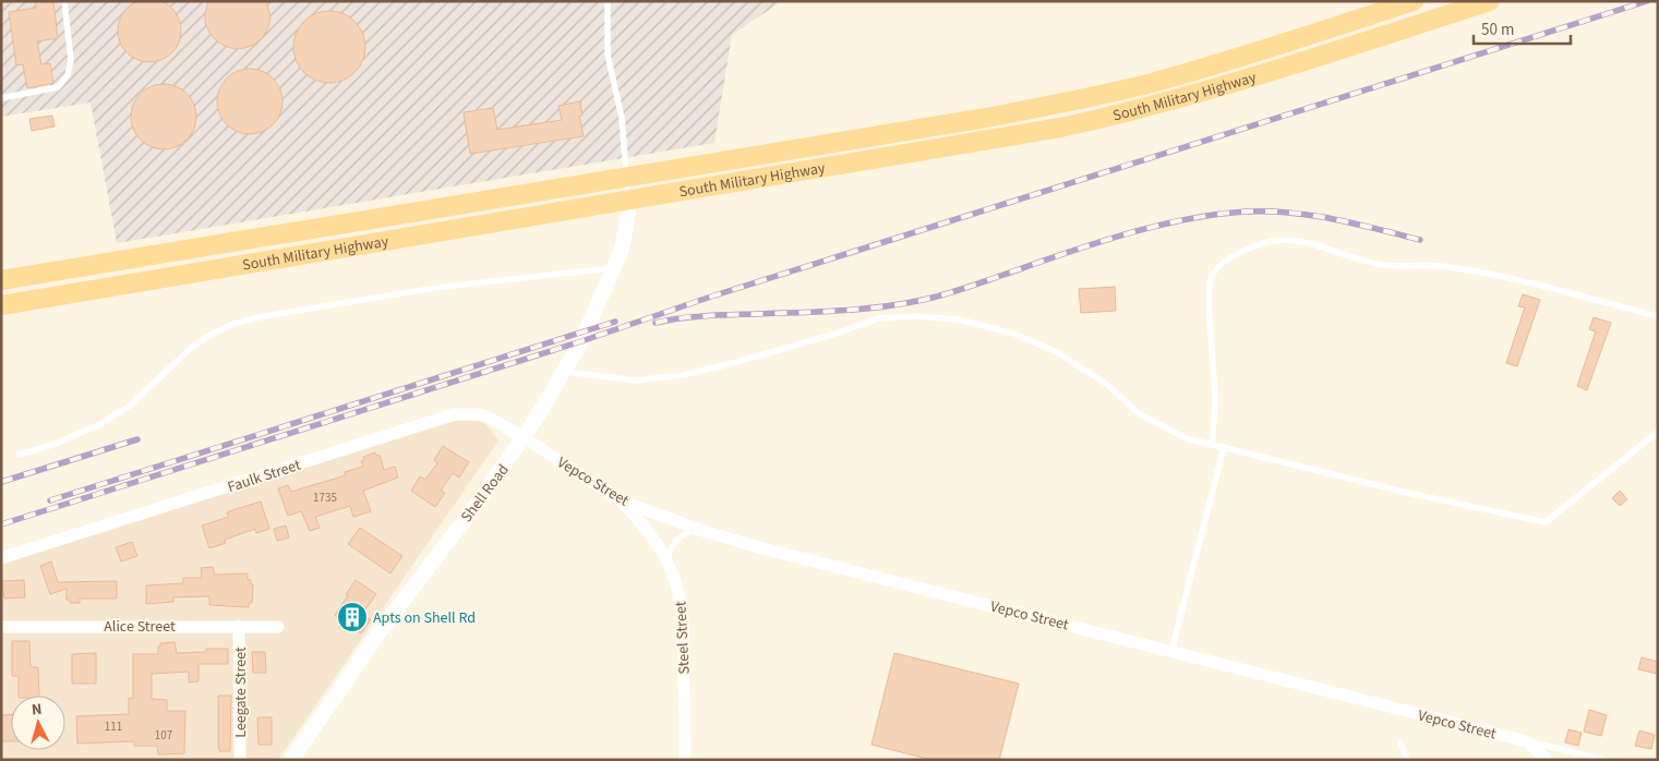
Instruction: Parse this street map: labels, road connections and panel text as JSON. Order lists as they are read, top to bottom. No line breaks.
{"streets":{"main road":["South Military Highway"],"street":["Faulk Street","Vepco Street","Shell Road","Alice Street","Steel Street","Leegate Street"]},"crossings":[["South Military Highway","Shell Road"],["Faulk Street","Vepco Street"],["Faulk Street","Shell Road"],["Vepco Street","Shell Road"],["Vepco Street","Steel Street"],["Alice Street","Leegate Street"]],"places":{"building":["Apts on Shell Rd"]},"house_numbers":["1735","111","107"],"scale_bar":"50 m","north":"top"}
